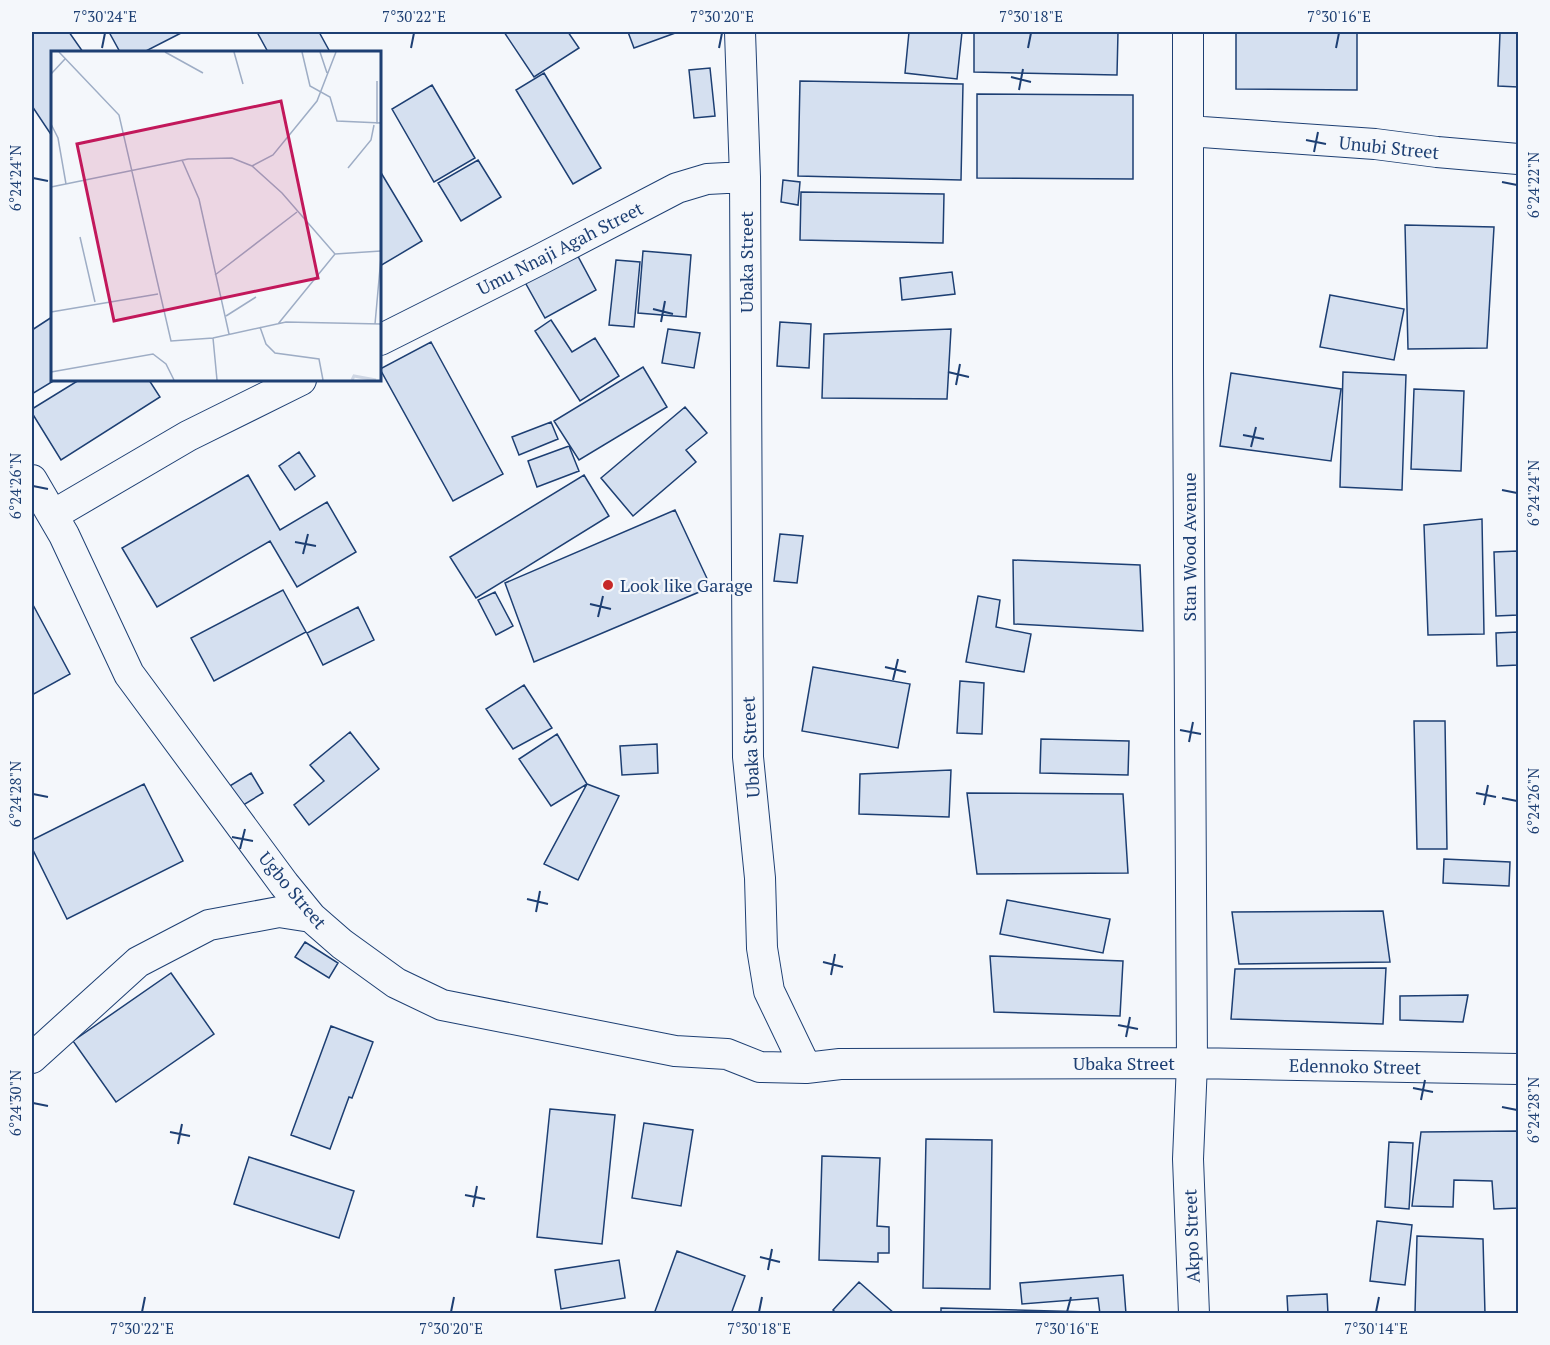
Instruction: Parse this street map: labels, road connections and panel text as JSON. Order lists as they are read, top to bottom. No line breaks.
{"streets":{"street":["Unubi Street","Umu Nnaji Agah Street","Ubaka Street","Stan Wood Avenue","Ugbo Street","Edennoko Street","Akpo Street"]},"crossings":[["Unubi Street","Stan Wood Avenue"],["Umu Nnaji Agah Street","Ubaka Street"],["Ubaka Street","Stan Wood Avenue"],["Ubaka Street","Ugbo Street"],["Ubaka Street","Edennoko Street"],["Stan Wood Avenue","Edennoko Street"],["Stan Wood Avenue","Akpo Street"]],"places":["Look like Garage"],"coordinates":["7°30'24\"E","7°30'22\"E","7°30'20\"E","7°30'18\"E","7°30'16\"E","6°24'24\"N","6°24'22\"N","6°24'26\"N","6°24'28\"N","6°24'30\"N","7°30'14\"E"]}
